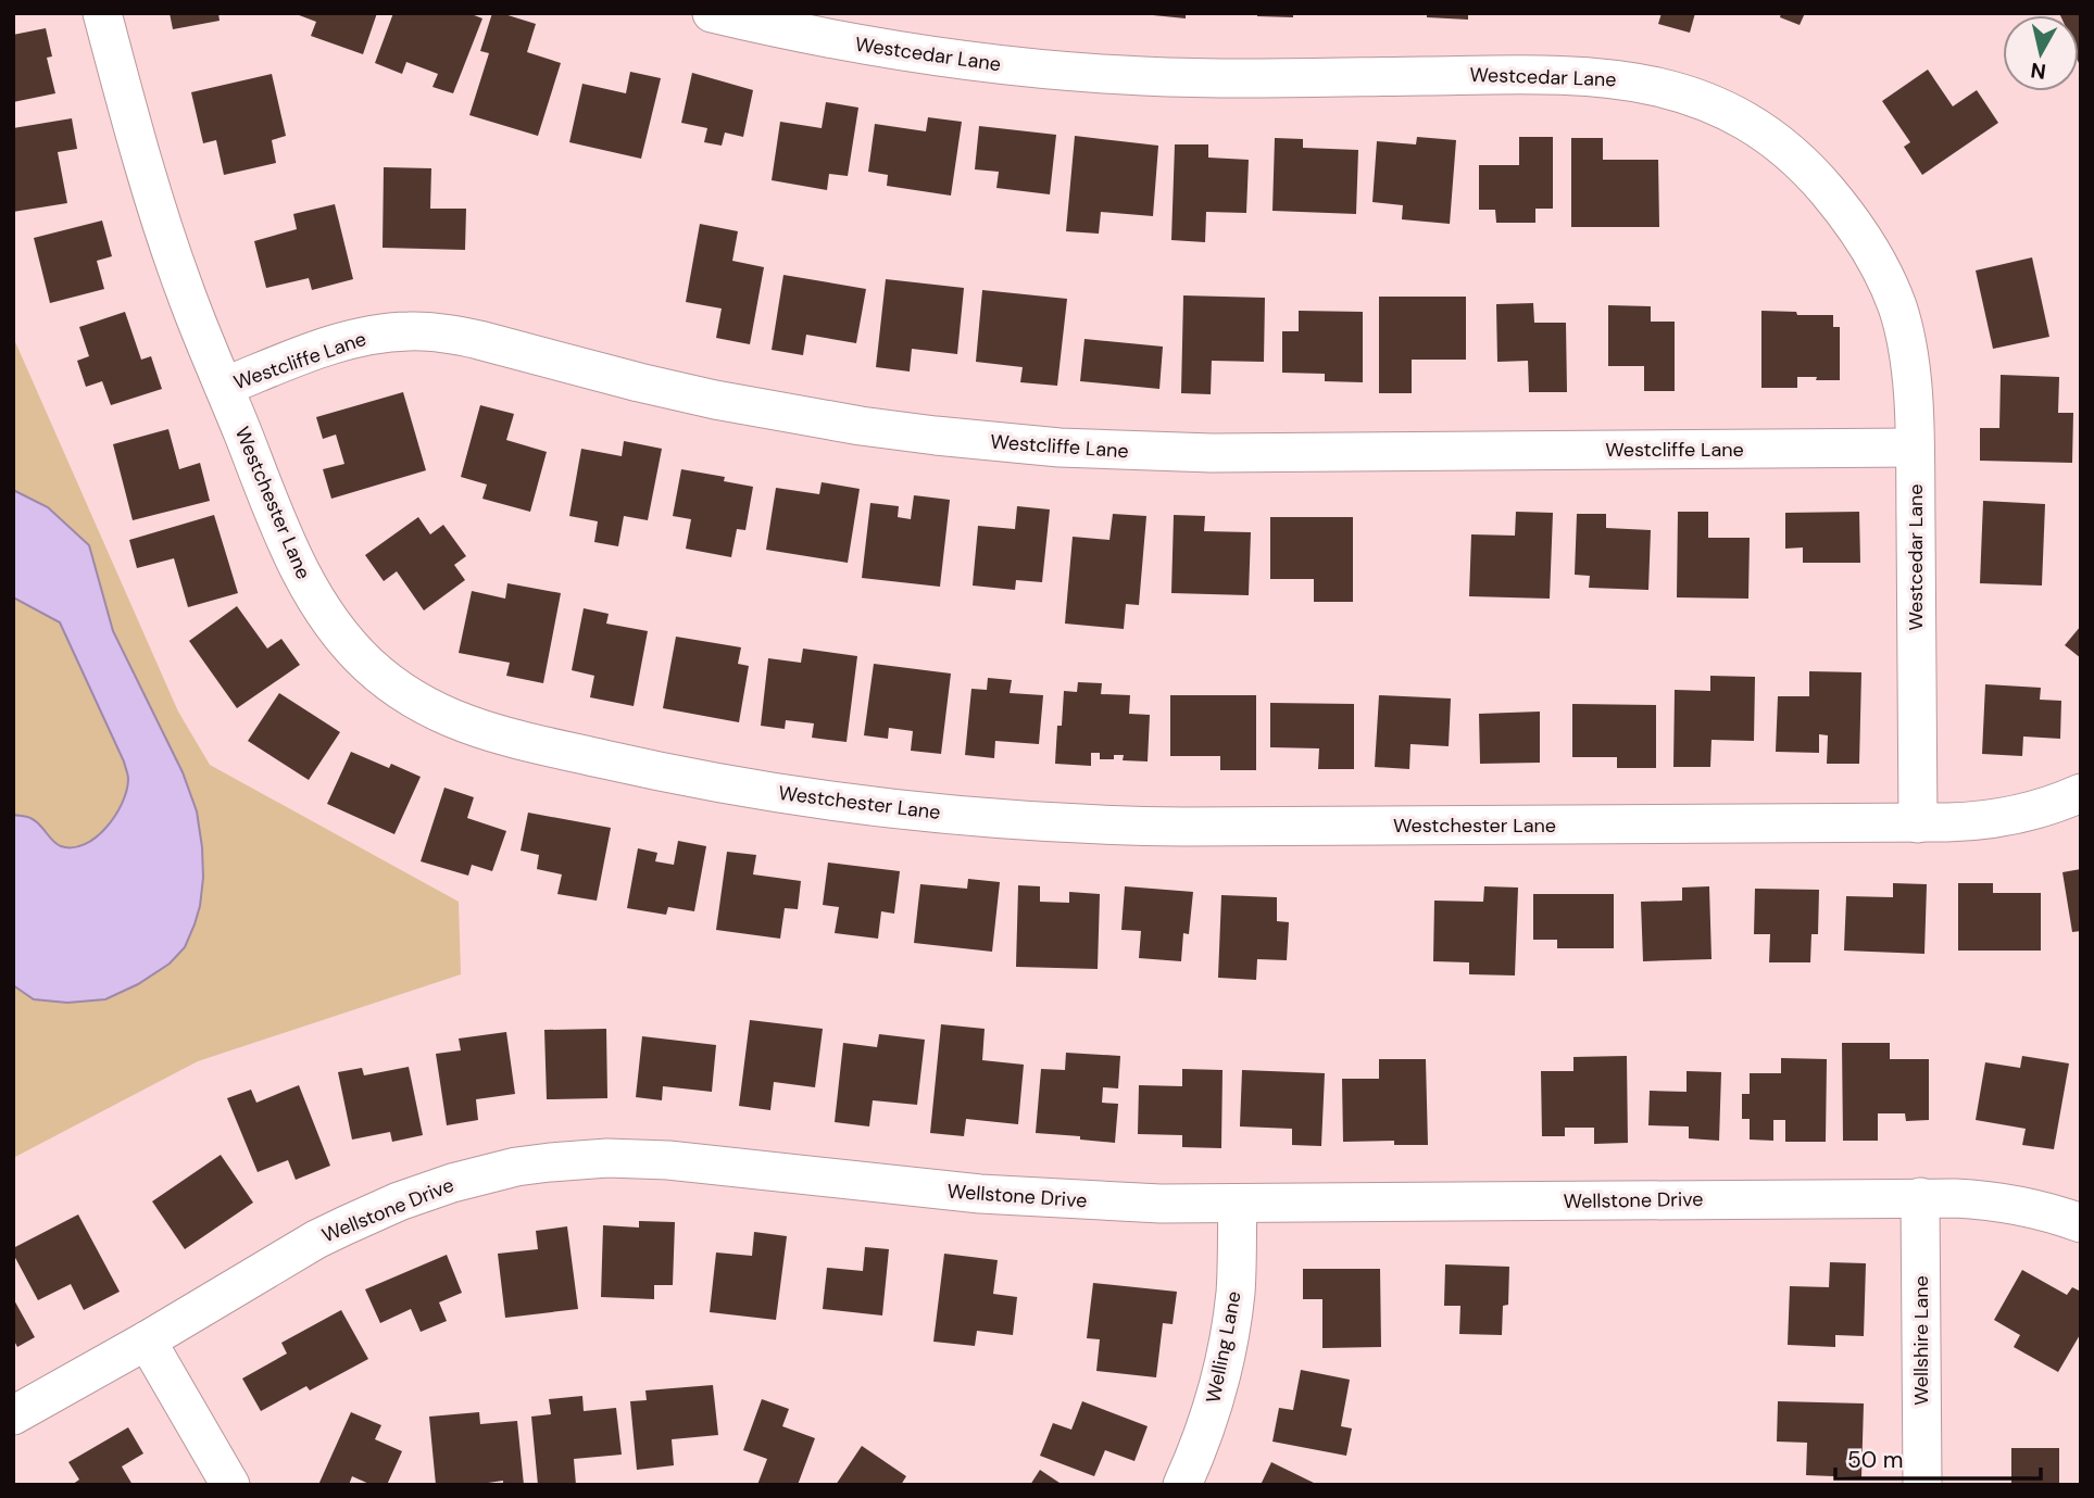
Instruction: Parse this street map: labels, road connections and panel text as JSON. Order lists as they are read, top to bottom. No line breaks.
{"streets":{"street":["Westcedar Lane","Westcliffe Lane","Westchester Lane","Wellstone Drive","Wellshire Lane","Welling Lane"]},"crossings":[["Westcedar Lane","Westcliffe Lane"],["Westcedar Lane","Westchester Lane"],["Westcliffe Lane","Westchester Lane"],["Wellstone Drive","Wellshire Lane"],["Wellstone Drive","Welling Lane"]],"scale_bar":"50 m","north":"bottom"}
